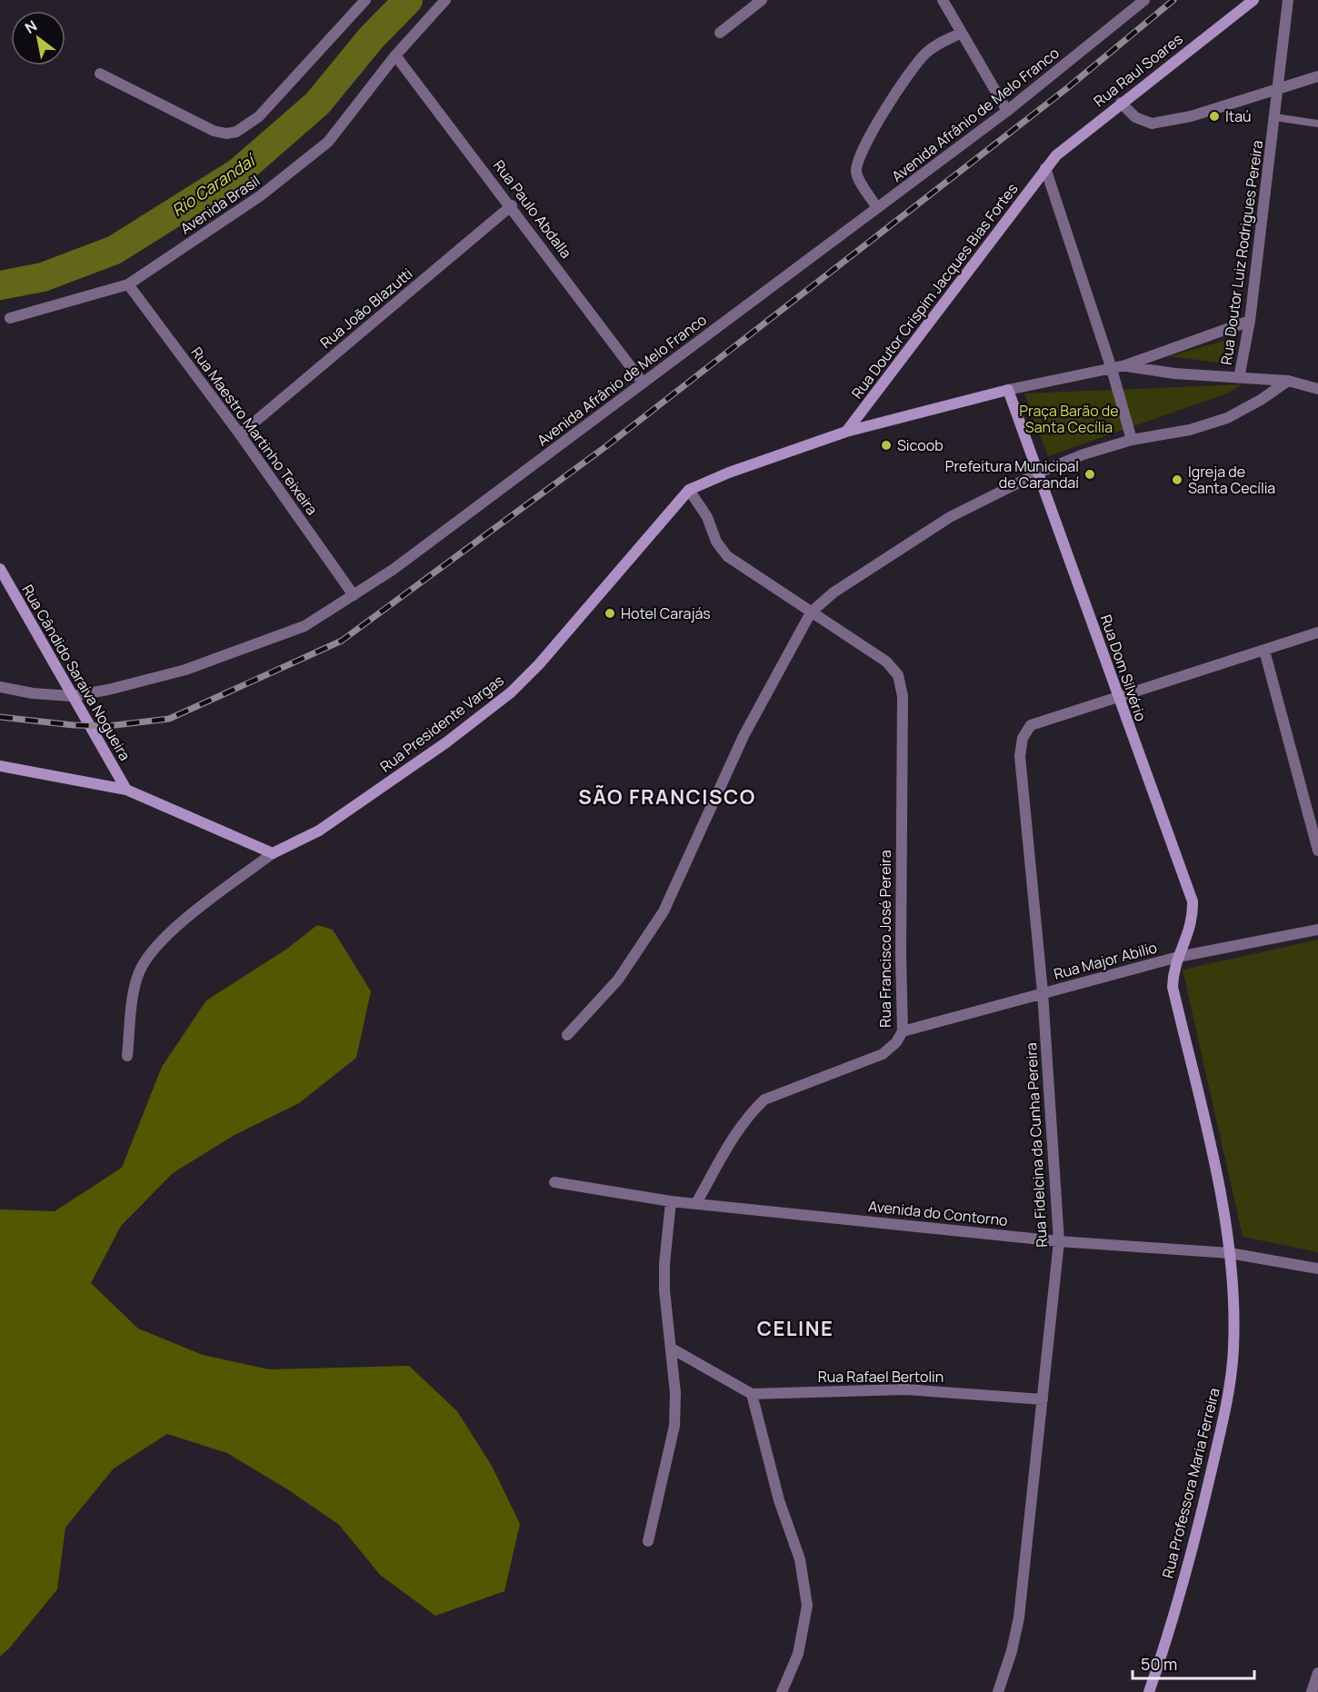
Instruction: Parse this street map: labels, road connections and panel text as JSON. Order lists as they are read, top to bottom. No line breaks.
{"streets":{"street":["Rua Raul Soares","Avenida Afrânio de Melo Franco","Avenida Brasil","Rua Paulo Abdalla","Rua Doutor Luiz Rodrigues Pereira","Rua Doutor Crispim Jacques Bias Fortes","Rua João Blazutti","Rua Maestro Martinho Teixeira","Rua Dom Silvério","Rua Cândido Saraiva Nogueira","Rua Presidente Vargas","Rua Francisco José Pereira","Rua Major Abilio","Rua Fidelcina da Cunha Pereira","Avenida do Contorno","Rua Rafael Bertolin","Rua Professora Maria Ferreira"]},"crossings":[["Rua Raul Soares","Rua Doutor Crispim Jacques Bias Fortes"],["Avenida Afrânio de Melo Franco","Rua Paulo Abdalla"],["Avenida Afrânio de Melo Franco","Rua Maestro Martinho Teixeira"],["Avenida Afrânio de Melo Franco","Rua Cândido Saraiva Nogueira"],["Avenida Brasil","Rua Paulo Abdalla"],["Avenida Brasil","Rua Maestro Martinho Teixeira"],["Rua Paulo Abdalla","Rua João Blazutti"],["Rua Doutor Crispim Jacques Bias Fortes","Rua Presidente Vargas"],["Rua João Blazutti","Rua Maestro Martinho Teixeira"],["Rua Dom Silvério","Rua Presidente Vargas"],["Rua Dom Silvério","Rua Major Abilio"],["Rua Dom Silvério","Rua Fidelcina da Cunha Pereira"],["Rua Dom Silvério","Rua Professora Maria Ferreira"],["Rua Francisco José Pereira","Rua Major Abilio"],["Rua Francisco José Pereira","Avenida do Contorno"],["Rua Major Abilio","Rua Fidelcina da Cunha Pereira"],["Rua Major Abilio","Rua Professora Maria Ferreira"],["Rua Fidelcina da Cunha Pereira","Avenida do Contorno"],["Rua Fidelcina da Cunha Pereira","Rua Rafael Bertolin"],["Avenida do Contorno","Rua Professora Maria Ferreira"]],"districts":["SÃO FRANCISCO","CELINE"],"water":["Rio Carandaí"],"parks":["Praça Barão de Santa Cecília"],"places":["Itaú","Sicoob","Prefeitura Municipal de Carandaí","Igreja de Santa Cecília","Hotel Carajás"],"scale_bar":"50 m","north":"top left"}
